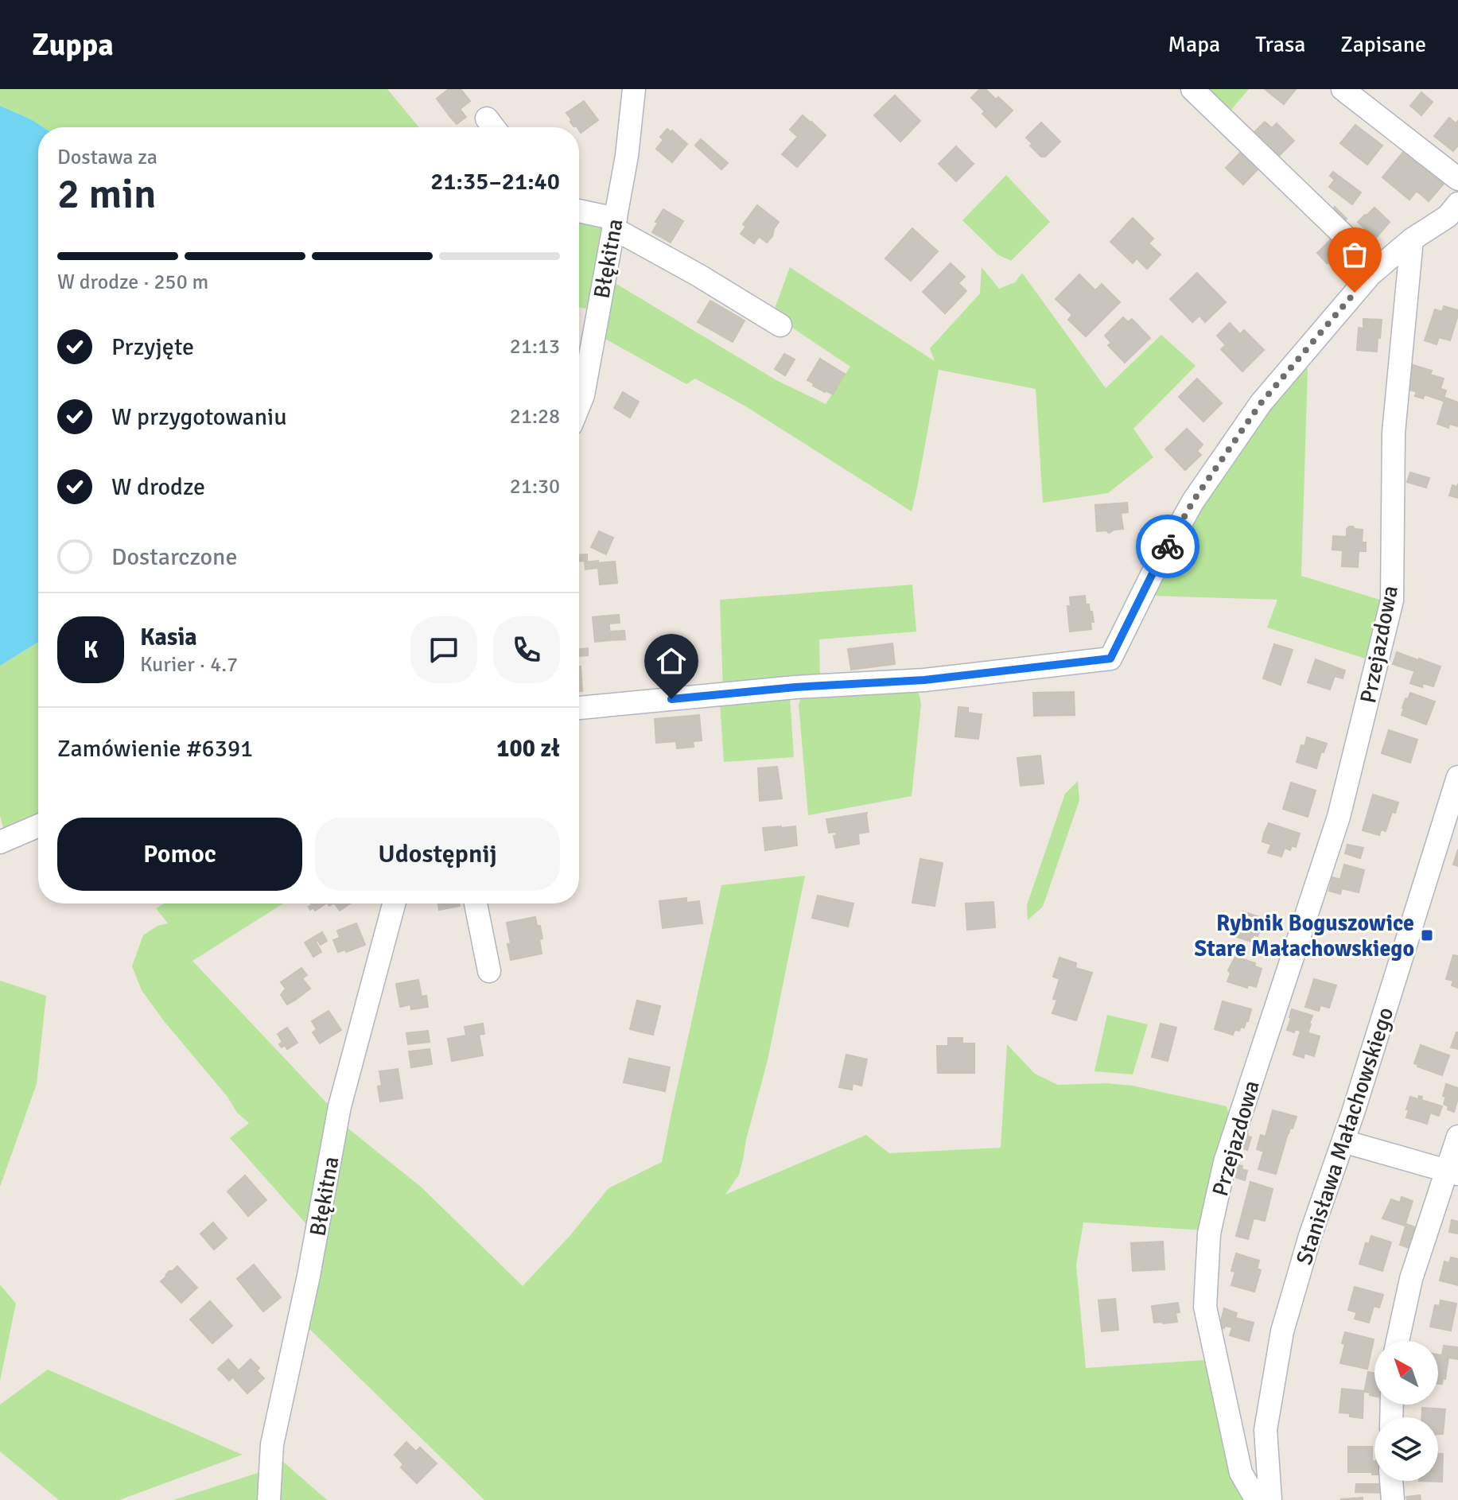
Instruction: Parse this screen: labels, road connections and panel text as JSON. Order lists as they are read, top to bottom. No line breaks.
{"streets":{"street":["Błękitna","Przejazdowa","Stanisława Małachowskiego"]},"places":{"transit":["Rybnik Boguszowice Stare Małachowskiego"]},"north":"top left","page":{"header":"Zuppa","nav":["Mapa","Trasa","Zapisane"],"heading":["2 min","Dostawa za","21:35–21:40"],"panel":["Kasia","Kurier · 4.7","Zamówienie #6391","100 zł"],"bar":"W drodze · 250 m","list":[["Przyjęte","21:13"],["W przygotowaniu","21:28"],["W drodze","21:30"],"Dostarczone"],"round":"K","buttons":["Pomoc","Udostępnij"]}}
